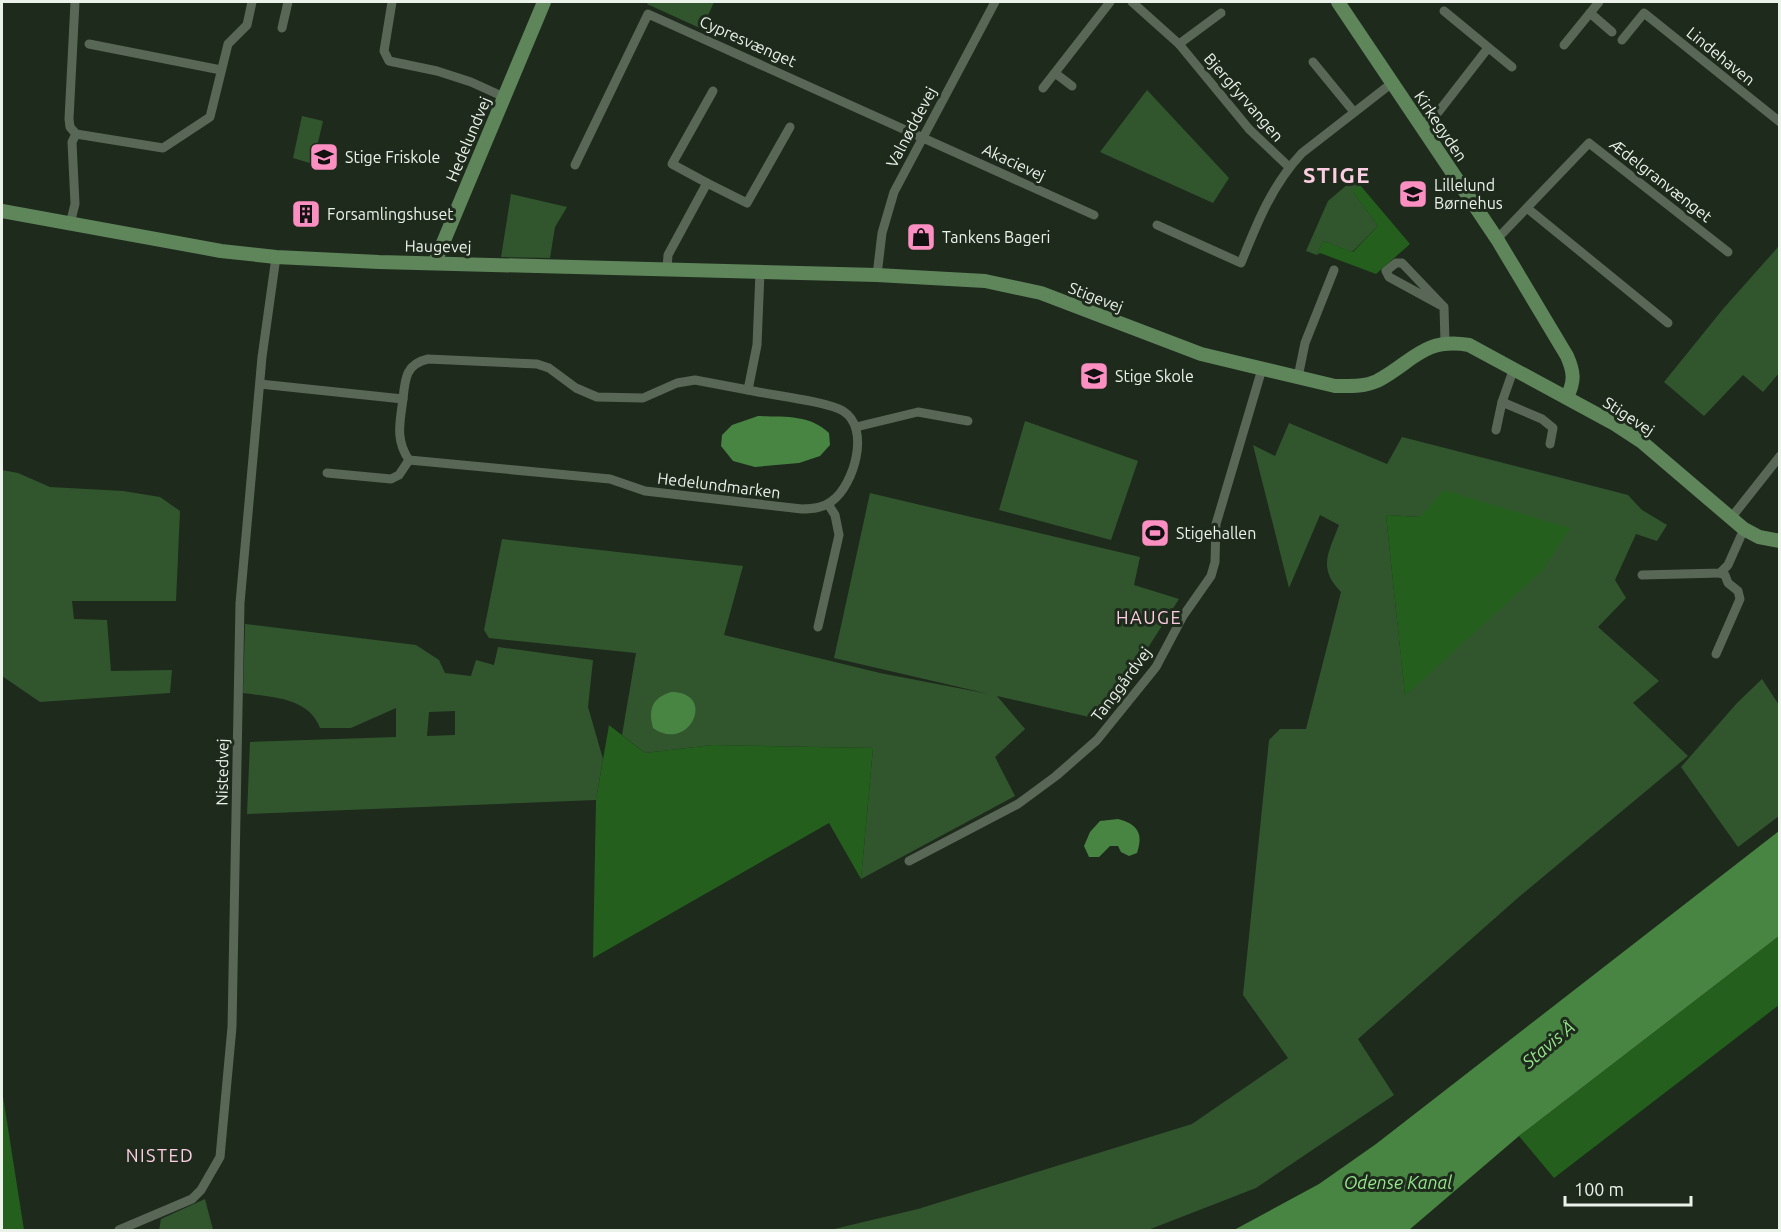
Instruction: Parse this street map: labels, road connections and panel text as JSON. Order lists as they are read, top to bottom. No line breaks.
{"streets":{"street":["Cypresvænget","Lindehaven","Bjergfyrvangen","Kirkegyden","Valnøddevej","Hedelundvej","Akacievej","Ædelgranvænget","Haugevej","Stigevej","Hedelundmarken","Tanggårdvej","Nistedvej"]},"crossings":[["Cypresvænget","Valnøddevej"],["Cypresvænget","Akacievej"],["Kirkegyden","Ædelgranvænget"],["Kirkegyden","Stigevej"],["Valnøddevej","Akacievej"],["Valnøddevej","Haugevej"],["Valnøddevej","Stigevej"],["Hedelundvej","Haugevej"],["Haugevej","Stigevej"],["Haugevej","Nistedvej"],["Stigevej","Tanggårdvej"]],"districts":["STIGE","HAUGE","NISTED"],"water":["Stavis Å","Odense Kanal"],"places":{"school or university":["Stige Friskole","Lillelund Børnehus","Stige Skole"],"building":["Forsamlingshuset"],"shop":["Tankens Bageri"],"sports":["Stigehallen"]},"scale_bar":"100 m"}
